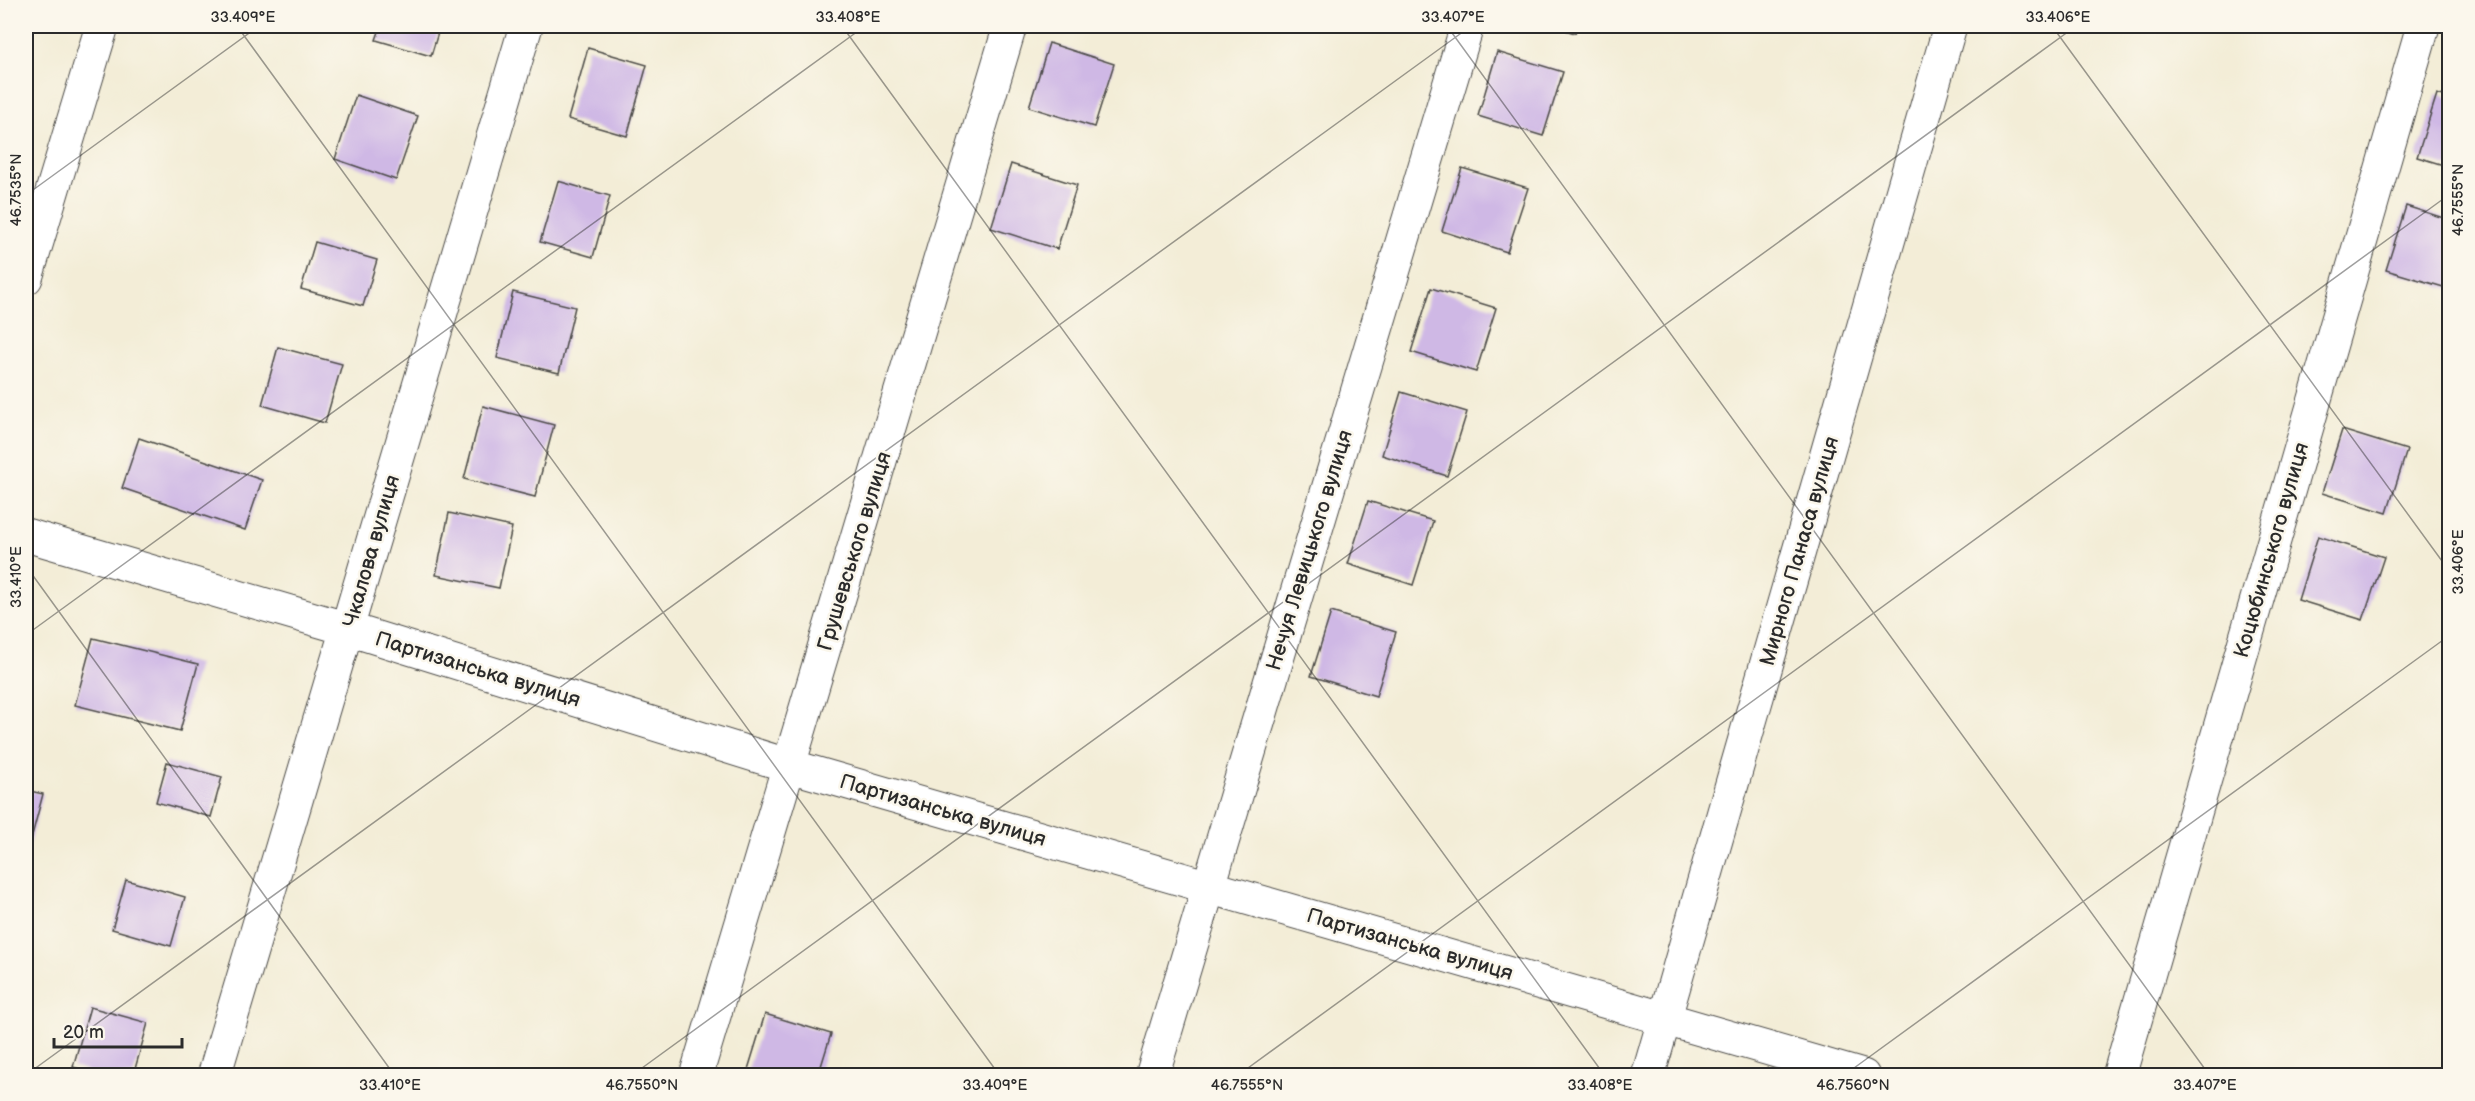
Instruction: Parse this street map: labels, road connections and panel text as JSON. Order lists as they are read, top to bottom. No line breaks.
{"streets":{"street":["Нечуя Левицького вулиця","Коцюбинського вулиця","Чкалова вулиця","Грушевського вулиця","Мирного Панаса вулиця","Партизанська вулиця"]},"crossings":[["Нечуя Левицького вулиця","Партизанська вулиця"],["Чкалова вулиця","Партизанська вулиця"],["Грушевського вулиця","Партизанська вулиця"],["Мирного Панаса вулиця","Партизанська вулиця"]],"scale_bar":"20 m","coordinates":["33.409°E","33.408°E","33.407°E","33.406°E","46.7535°N","46.7555°N","33.410°E","46.7550°N","46.7560°N"]}
